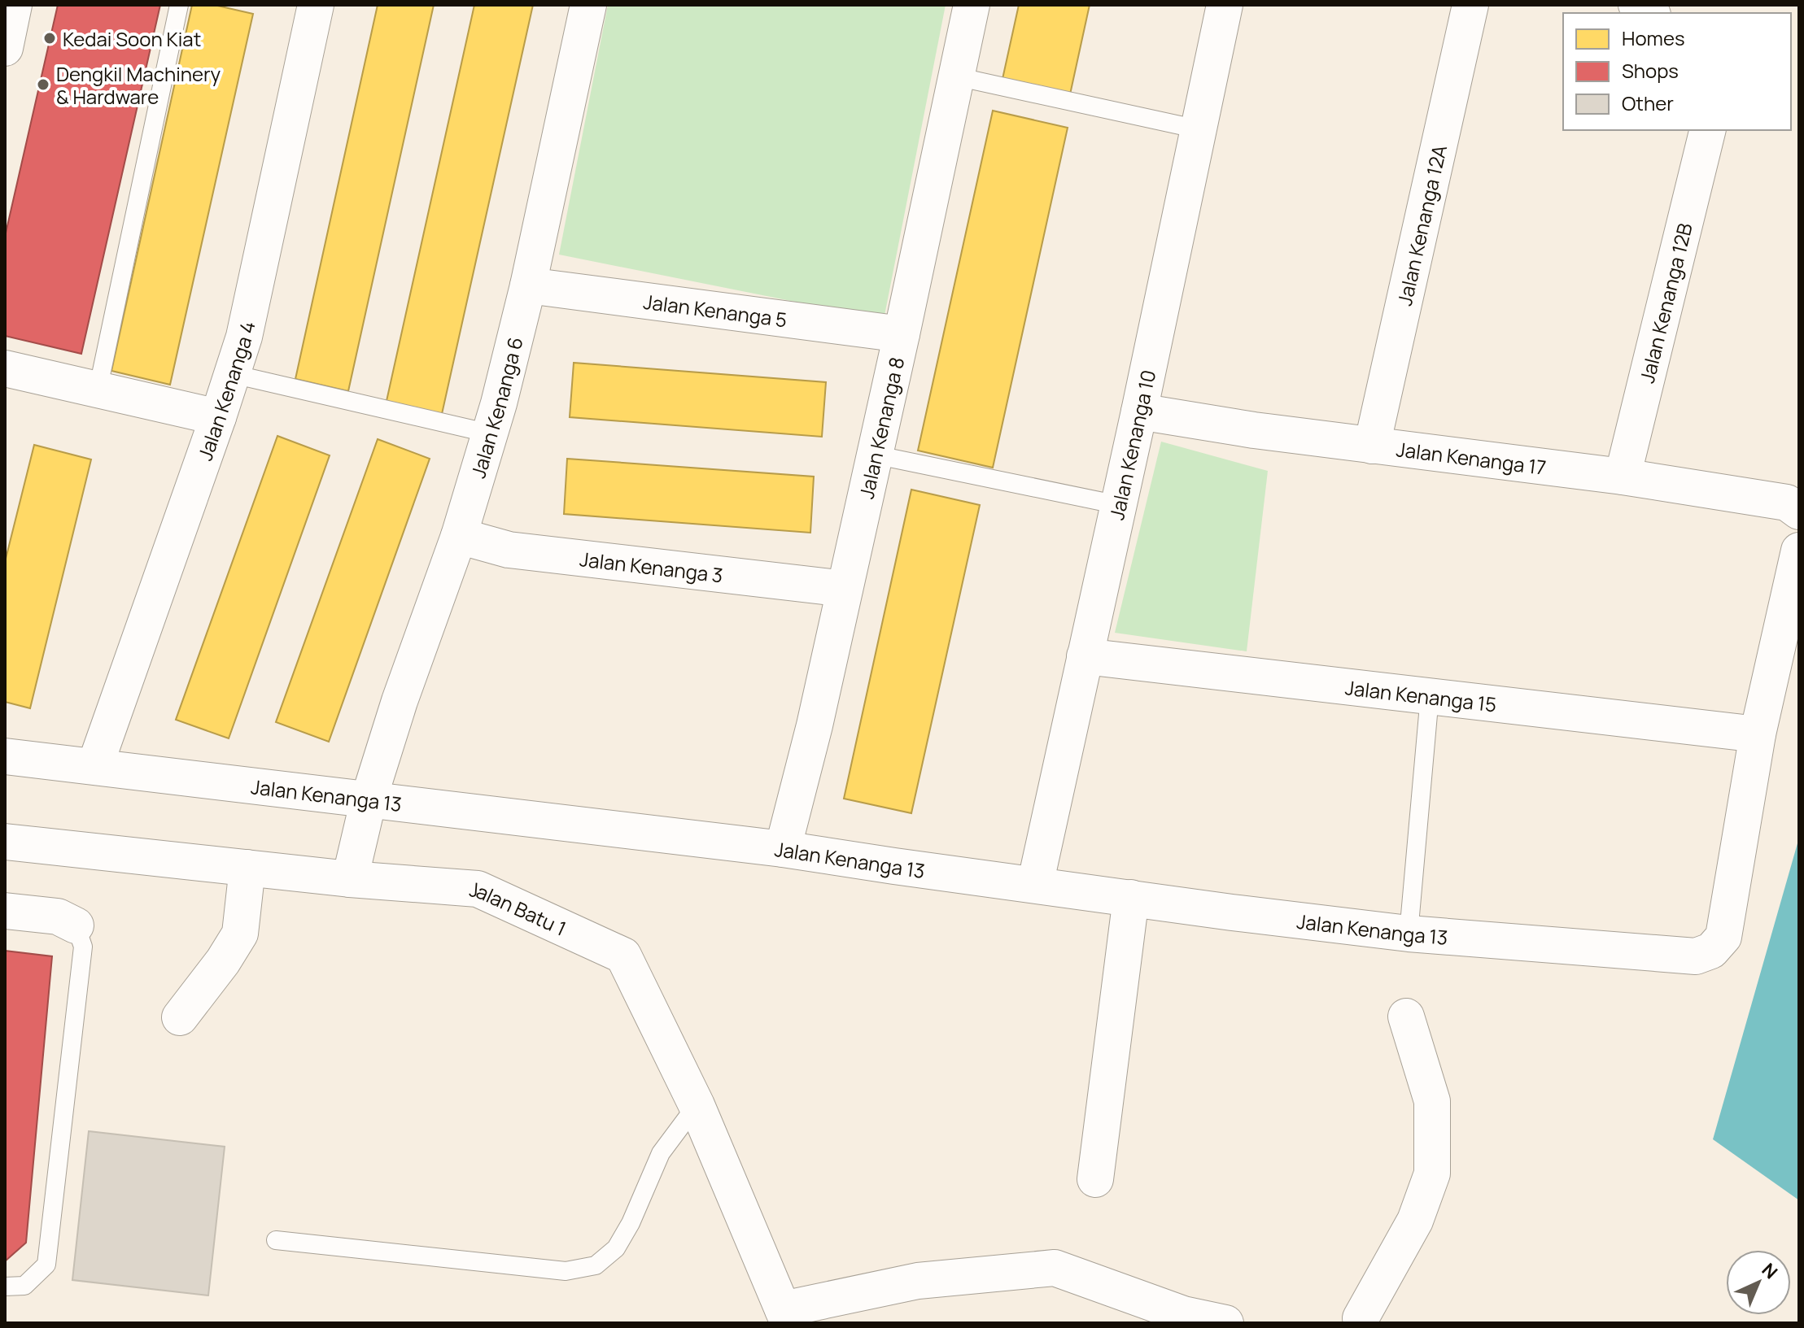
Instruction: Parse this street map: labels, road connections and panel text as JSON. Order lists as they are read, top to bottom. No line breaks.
{"streets":{"street":["Jalan Kenanga 12A","Jalan Kenanga 12B","Jalan Kenanga 5","Jalan Kenanga 4","Jalan Kenanga 6","Jalan Kenanga 8","Jalan Kenanga 10","Jalan Kenanga 17","Jalan Kenanga 3","Jalan Kenanga 15","Jalan Kenanga 13","Jalan Batu 1"]},"crossings":[["Jalan Kenanga 12A","Jalan Kenanga 17"],["Jalan Kenanga 12B","Jalan Kenanga 17"],["Jalan Kenanga 5","Jalan Kenanga 6"],["Jalan Kenanga 5","Jalan Kenanga 8"],["Jalan Kenanga 4","Jalan Kenanga 13"],["Jalan Kenanga 6","Jalan Kenanga 3"],["Jalan Kenanga 6","Jalan Kenanga 13"],["Jalan Kenanga 6","Jalan Batu 1"],["Jalan Kenanga 8","Jalan Kenanga 3"],["Jalan Kenanga 8","Jalan Kenanga 13"],["Jalan Kenanga 10","Jalan Kenanga 17"],["Jalan Kenanga 10","Jalan Kenanga 15"],["Jalan Kenanga 10","Jalan Kenanga 13"],["Jalan Kenanga 15","Jalan Kenanga 13"]],"places":["Kedai Soon Kiat","Dengkil Machinery & Hardware"],"legend":["Homes","Shops","Other"],"north":"top right"}
